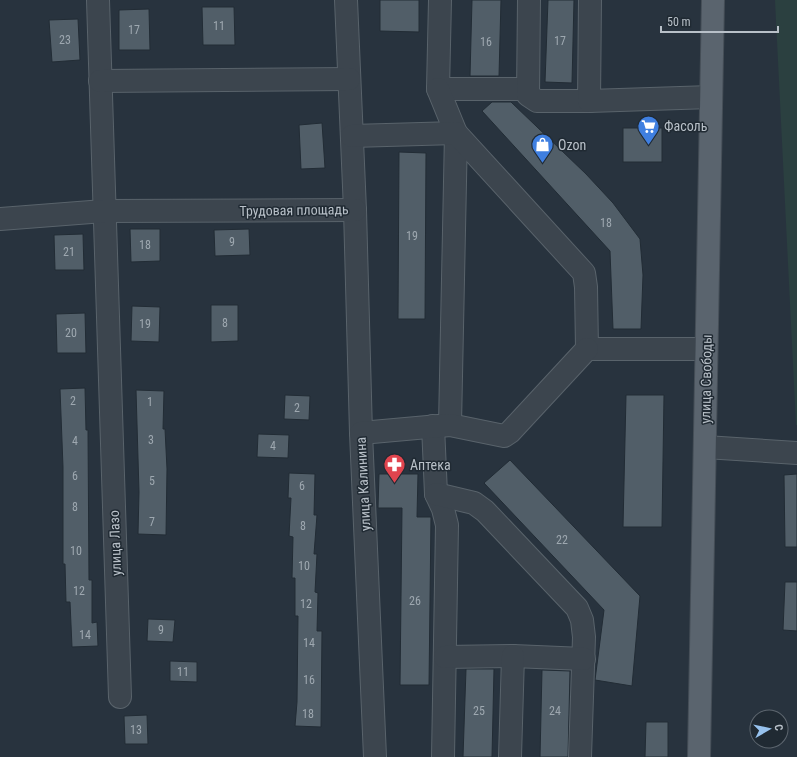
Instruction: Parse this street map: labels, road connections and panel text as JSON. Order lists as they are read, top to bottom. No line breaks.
{"streets":{"main road":["улица Свободы"],"street":["Трудовая площадь","улица Калинина","улица Лазо"]},"crossings":[["Трудовая площадь","улица Калинина"],["Трудовая площадь","улица Лазо"]],"places":{"supermarket":["Фасоль"],"shop":["Ozon"],"pharmacy":["Аптека"]},"house_numbers":["11","17","23","17","16","18","19","9","18","21","8","19","20","2","1","2","3","4","4","6","5","6","8","7","8","22","10","10","12","26","12","9","14","14","11","16","25","24","18","13"],"scale_bar":"50 m","north":"right"}
